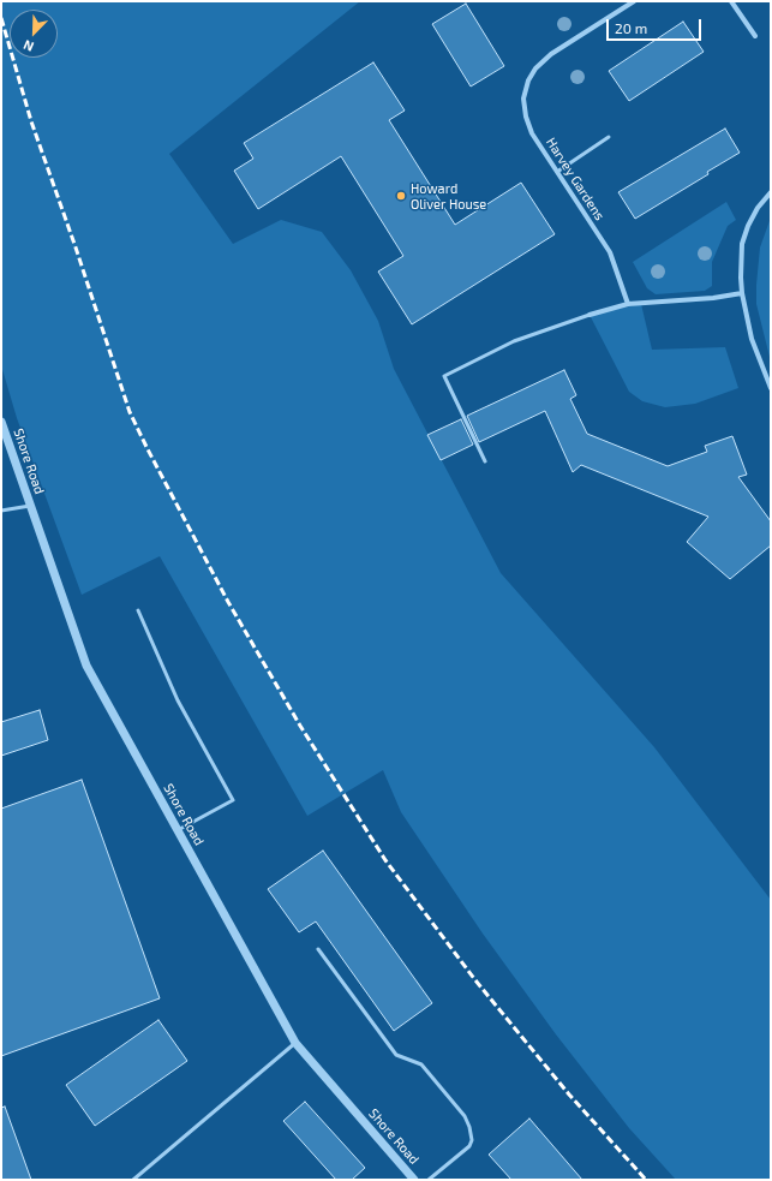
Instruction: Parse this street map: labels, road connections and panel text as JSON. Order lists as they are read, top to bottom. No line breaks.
{"streets":{"street":["Harvey Gardens","Shore Road"]},"places":["Howard Oliver House"],"scale_bar":"20 m","north":"bottom left"}
